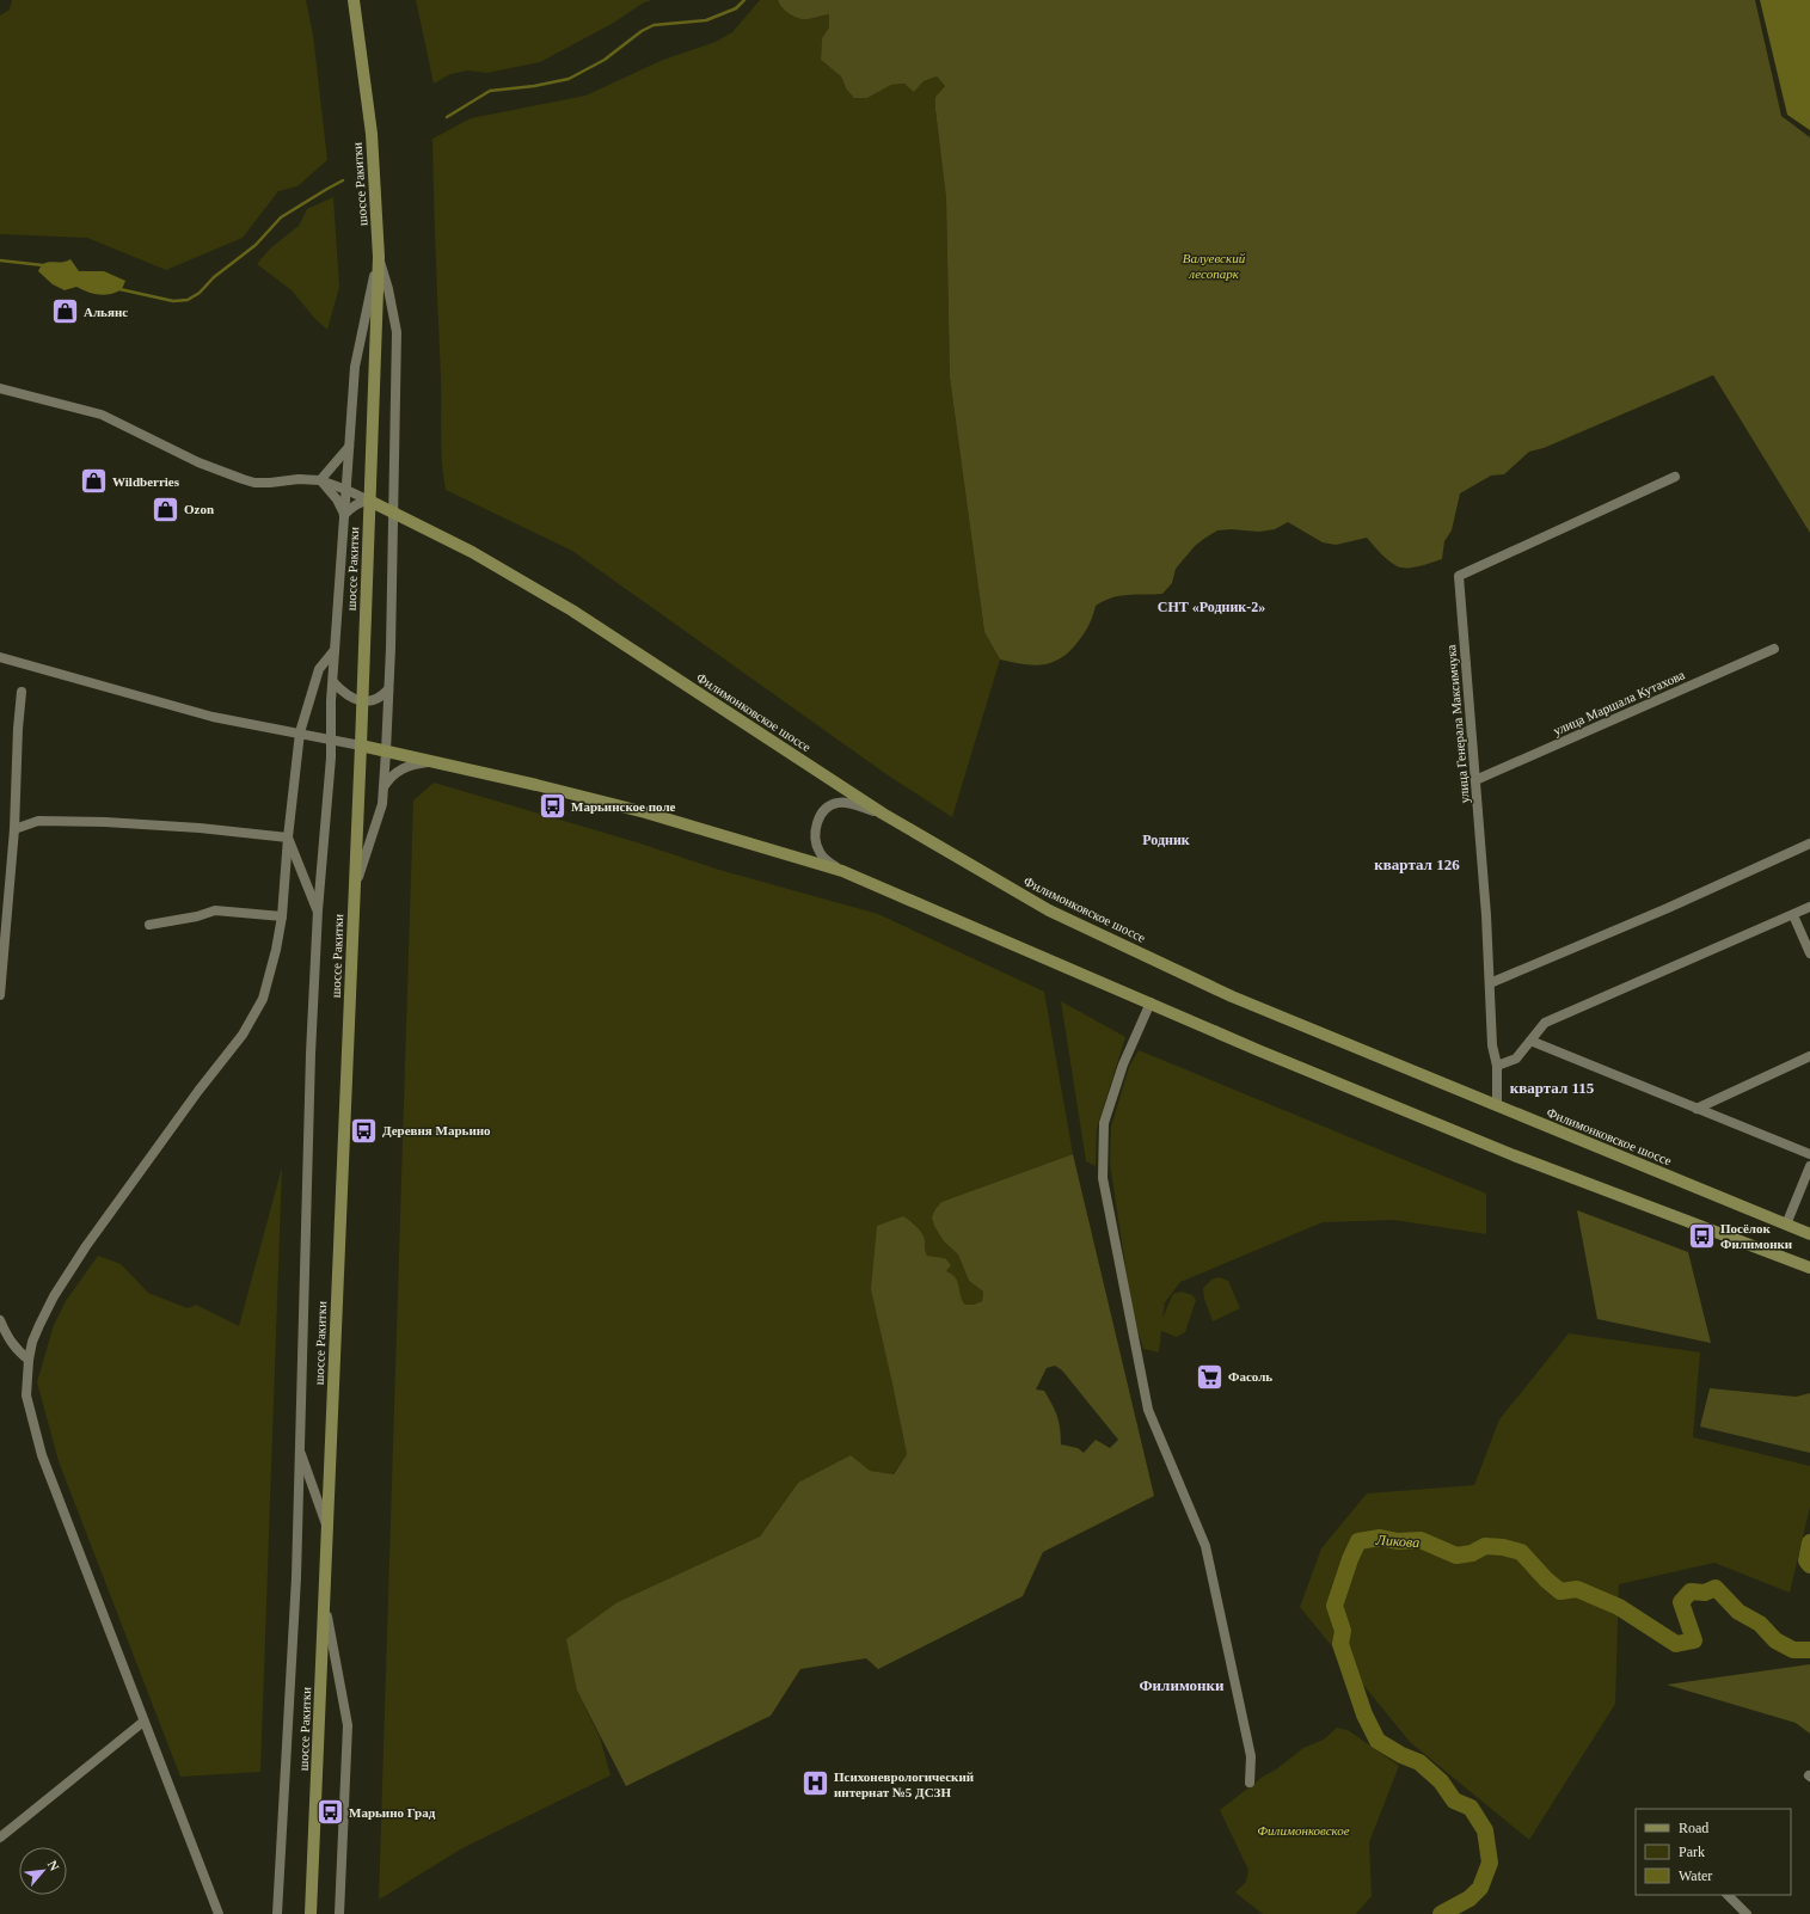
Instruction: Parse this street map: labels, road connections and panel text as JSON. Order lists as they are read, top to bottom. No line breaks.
{"streets":{"main road":["шоссе Ракитки","Филимонковское шоссе"],"street":["улица Маршала Кутахова","улица Генерала Максимчука"]},"crossings":[["шоссе Ракитки","Филимонковское шоссе"],["улица Маршала Кутахова","улица Генерала Максимчука"],["Филимонковское шоссе","улица Генерала Максимчука"]],"districts":["СНТ «Родник-2»","Родник","квартал 126","квартал 115","Филимонки"],"water":["Ликова"],"parks":["Валуевский лесопарк","Филимонковское"],"places":{"shop":["Альянс","Wildberries","Ozon"],"bus stop":["Марьинское поле","Деревня Марьино","Посёлок Филимонки","Марьино Град"],"supermarket":["Фасоль"],"hospital":["Психоневрологический интернат №5 ДСЗН"]},"legend":["Road","Park","Water"],"north":"top right"}
